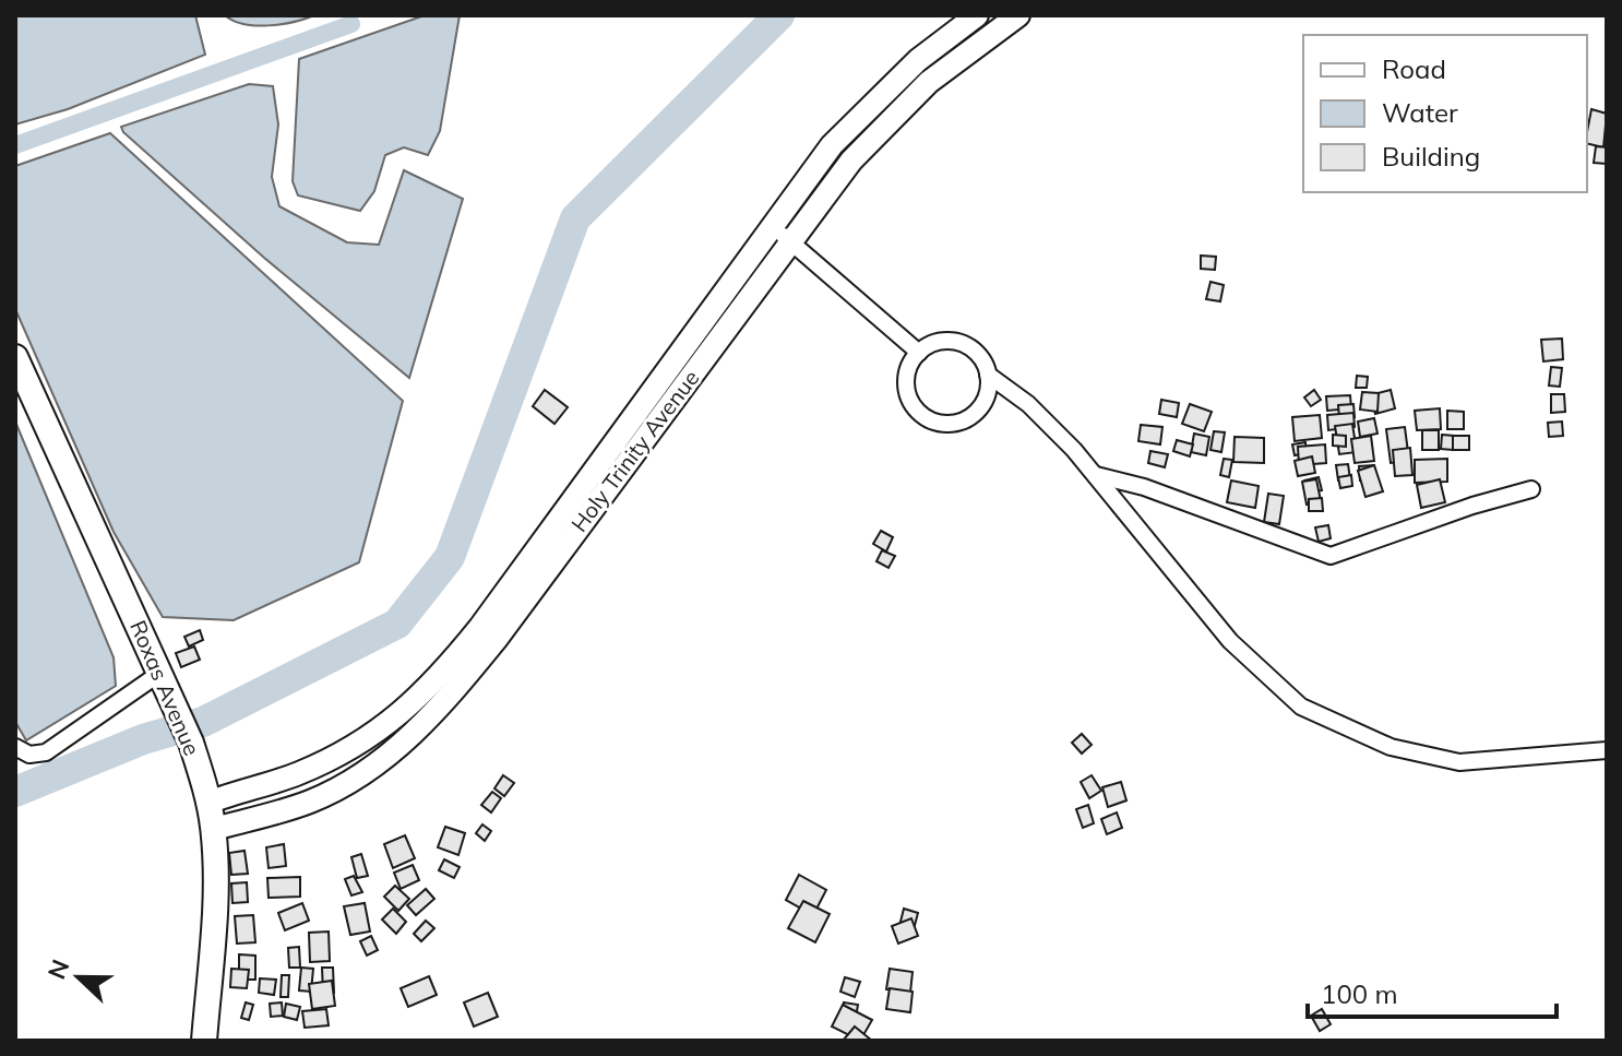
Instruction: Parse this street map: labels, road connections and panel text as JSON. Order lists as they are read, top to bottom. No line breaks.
{"streets":{"main road":["Holy Trinity Avenue","Roxas Avenue"]},"crossings":[["Holy Trinity Avenue","Roxas Avenue"]],"legend":["Road","Water","Building"],"scale_bar":"100 m","north":"left"}
